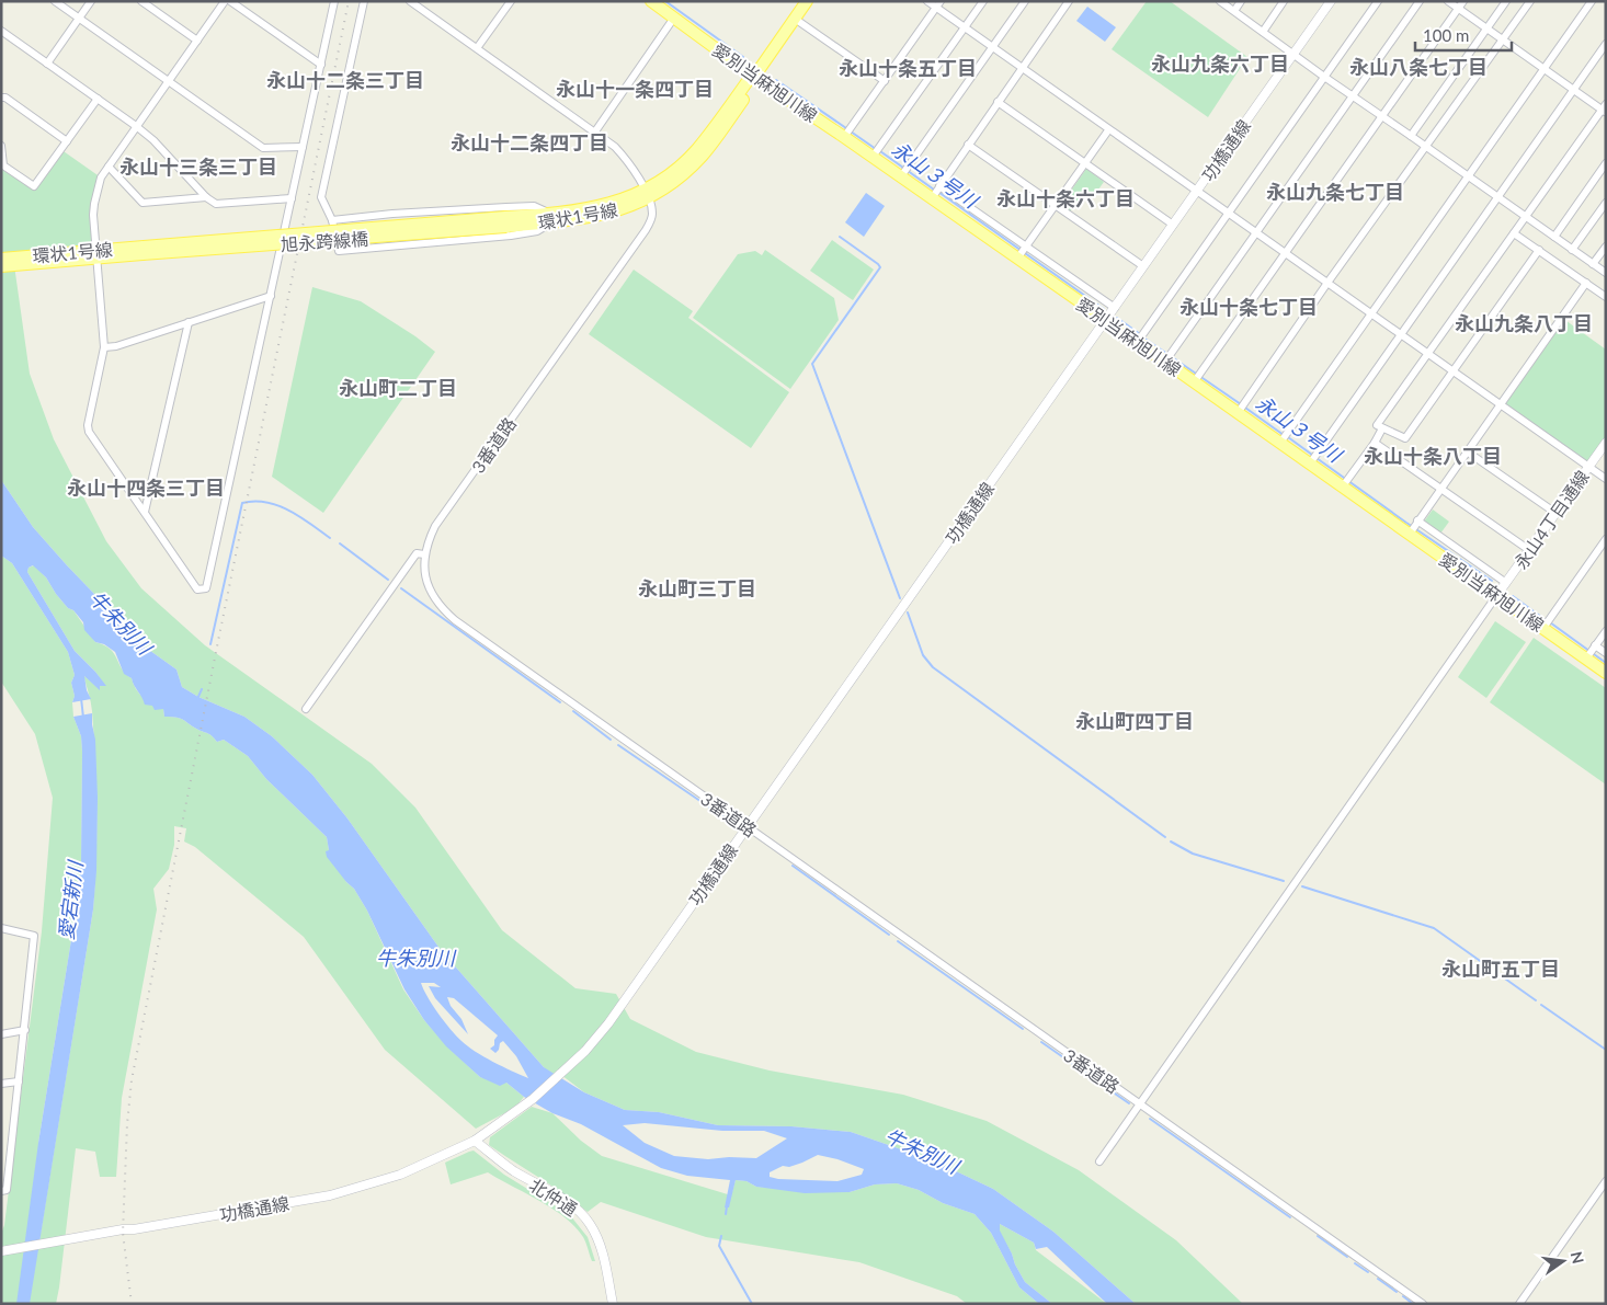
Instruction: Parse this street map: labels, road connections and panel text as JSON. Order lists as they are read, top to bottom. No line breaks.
{"streets":{"main road":["愛別当麻旭川線","環状1号線","旭永跨線橋"],"street":["功橋通線","3番道路","永山4丁目通線","北仲通"]},"crossings":[["愛別当麻旭川線","功橋通線"],["愛別当麻旭川線","環状1号線"],["愛別当麻旭川線","永山4丁目通線"],["功橋通線","3番道路"],["功橋通線","北仲通"],["環状1号線","旭永跨線橋"],["環状1号線","3番道路"]],"districts":["永山九条六丁目","永山八条七丁目","永山十条五丁目","永山十二条三丁目","永山十一条四丁目","永山十二条四丁目","永山十三条三丁目","永山九条七丁目","永山十条六丁目","永山十条七丁目","永山九条八丁目","永山町二丁目","永山十条八丁目","永山十四条三丁目","永山町三丁目","永山町四丁目","永山町五丁目"],"water":["永山３号川","牛朱別川","愛宕新川"],"scale_bar":"100 m","north":"right"}
